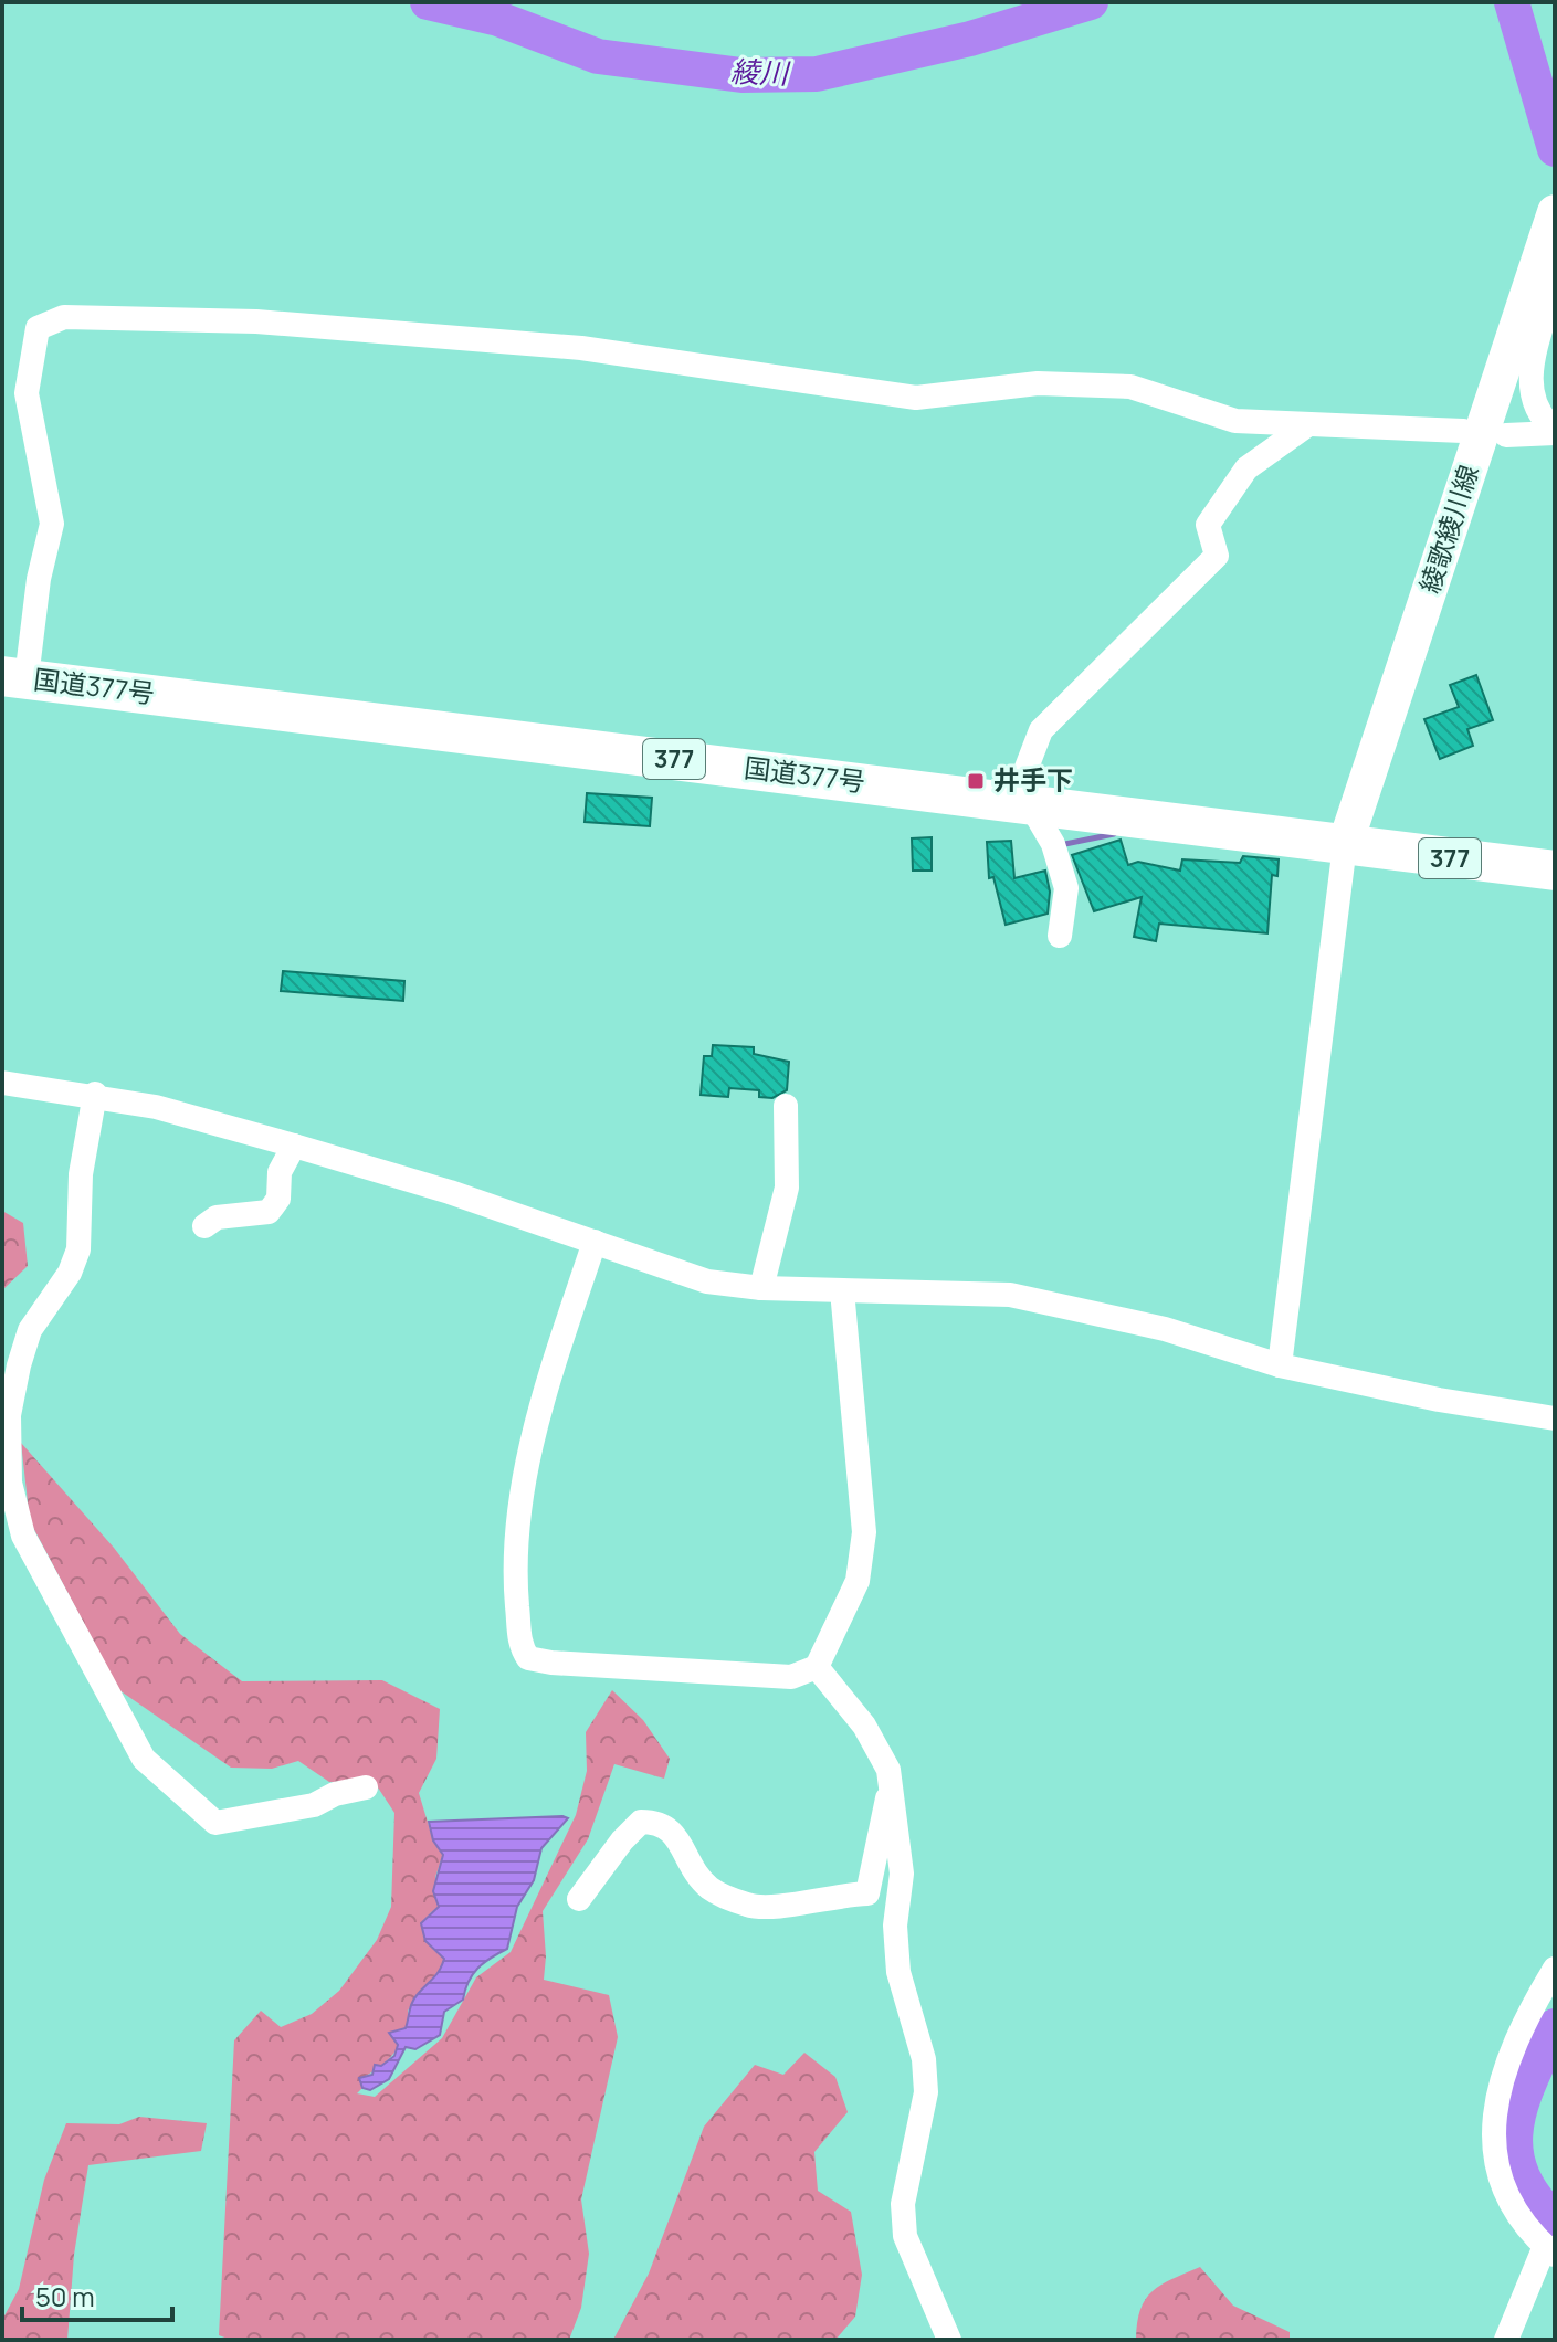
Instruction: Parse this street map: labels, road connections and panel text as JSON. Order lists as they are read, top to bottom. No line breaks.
{"streets":{"highway":["国道377号","377"],"main road":["綾歌綾川線"]},"crossings":[["綾歌綾川線","国道377号"]],"water":["綾川"],"places":{"transit":["井手下"]},"scale_bar":"50 m"}
